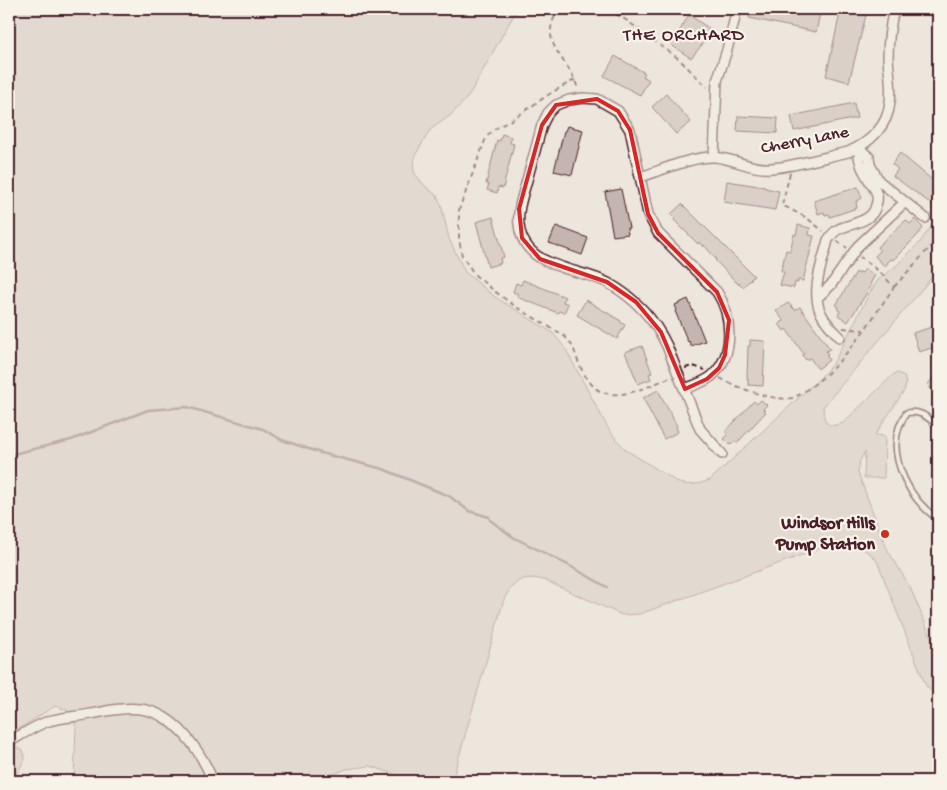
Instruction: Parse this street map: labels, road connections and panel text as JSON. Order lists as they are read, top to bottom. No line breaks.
{"streets":{"street":["Cherry Lane"]},"districts":["THE ORCHARD"],"places":["Windsor Hills Pump Station"]}
